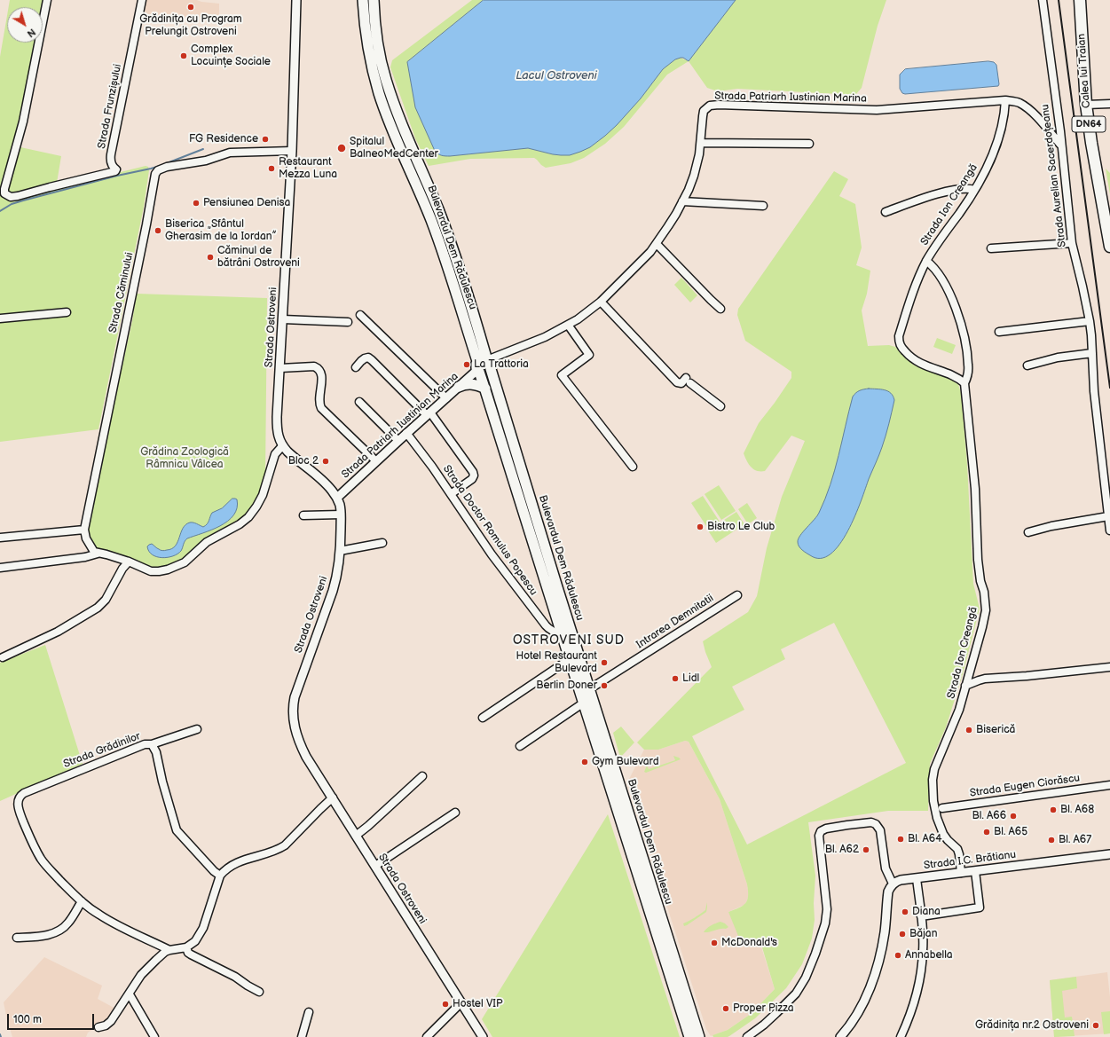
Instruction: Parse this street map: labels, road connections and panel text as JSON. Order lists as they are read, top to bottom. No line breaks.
{"streets":{"main road":["Calea lui Traian","DN64","Bulevardul Dem Rădulescu"],"street":["Strada Patriarh Iustinian Marina","Strada Frunzișului","Strada Aurelian Sacerdoțeanu","Strada Ion Creangă","Strada Căminului","Strada Ostroveni","Strada Doctor Romulus Popescu","Intrarea Demnitatii","Strada Grădinilor","Strada Eugen Ciorăscu","Strada I.C. Brătianu"]},"crossings":[["Strada Patriarh Iustinian Marina","Strada Aurelian Sacerdoțeanu"],["Strada Patriarh Iustinian Marina","Strada Ion Creangă"],["Strada Patriarh Iustinian Marina","Bulevardul Dem Rădulescu"],["Strada Patriarh Iustinian Marina","Strada Ostroveni"],["Strada Patriarh Iustinian Marina","Strada Doctor Romulus Popescu"],["Strada Ion Creangă","Strada I.C. Brătianu"],["Bulevardul Dem Rădulescu","Strada Doctor Romulus Popescu"],["Bulevardul Dem Rădulescu","Intrarea Demnitatii"],["Strada Căminului","Strada Ostroveni"]],"districts":["OSTROVENI SUD"],"water":["Lacul Ostroveni"],"parks":["Grădina Zoologică Râmnicu Vâlcea"],"places":["Grădinița cu Program Prelungit Ostroveni","Complex Locuințe Sociale","FG Residence","Spitalul BalneoMedCenter","Restaurant Mezza Luna","Pensiunea Denisa","Biserica „Sfântul Gherasim de la Iordan”","Căminul de bătrâni Ostroveni","La Trattoria","Bloc 2","Bistro Le Club","Hotel Restaurant Bulevard","Lidl","Berlin Doner","Biserică","Gym Bulevard","Bl. A68","Bl. A66","Bl. A65","Bl. A64","Bl. A67","Bl. A62","Diana","Băjan","McDonald's","Annabella","Hostel VIP","Proper Pizza","Grădinița nr.2 Ostroveni"],"scale_bar":"100 m","north":"bottom right"}
